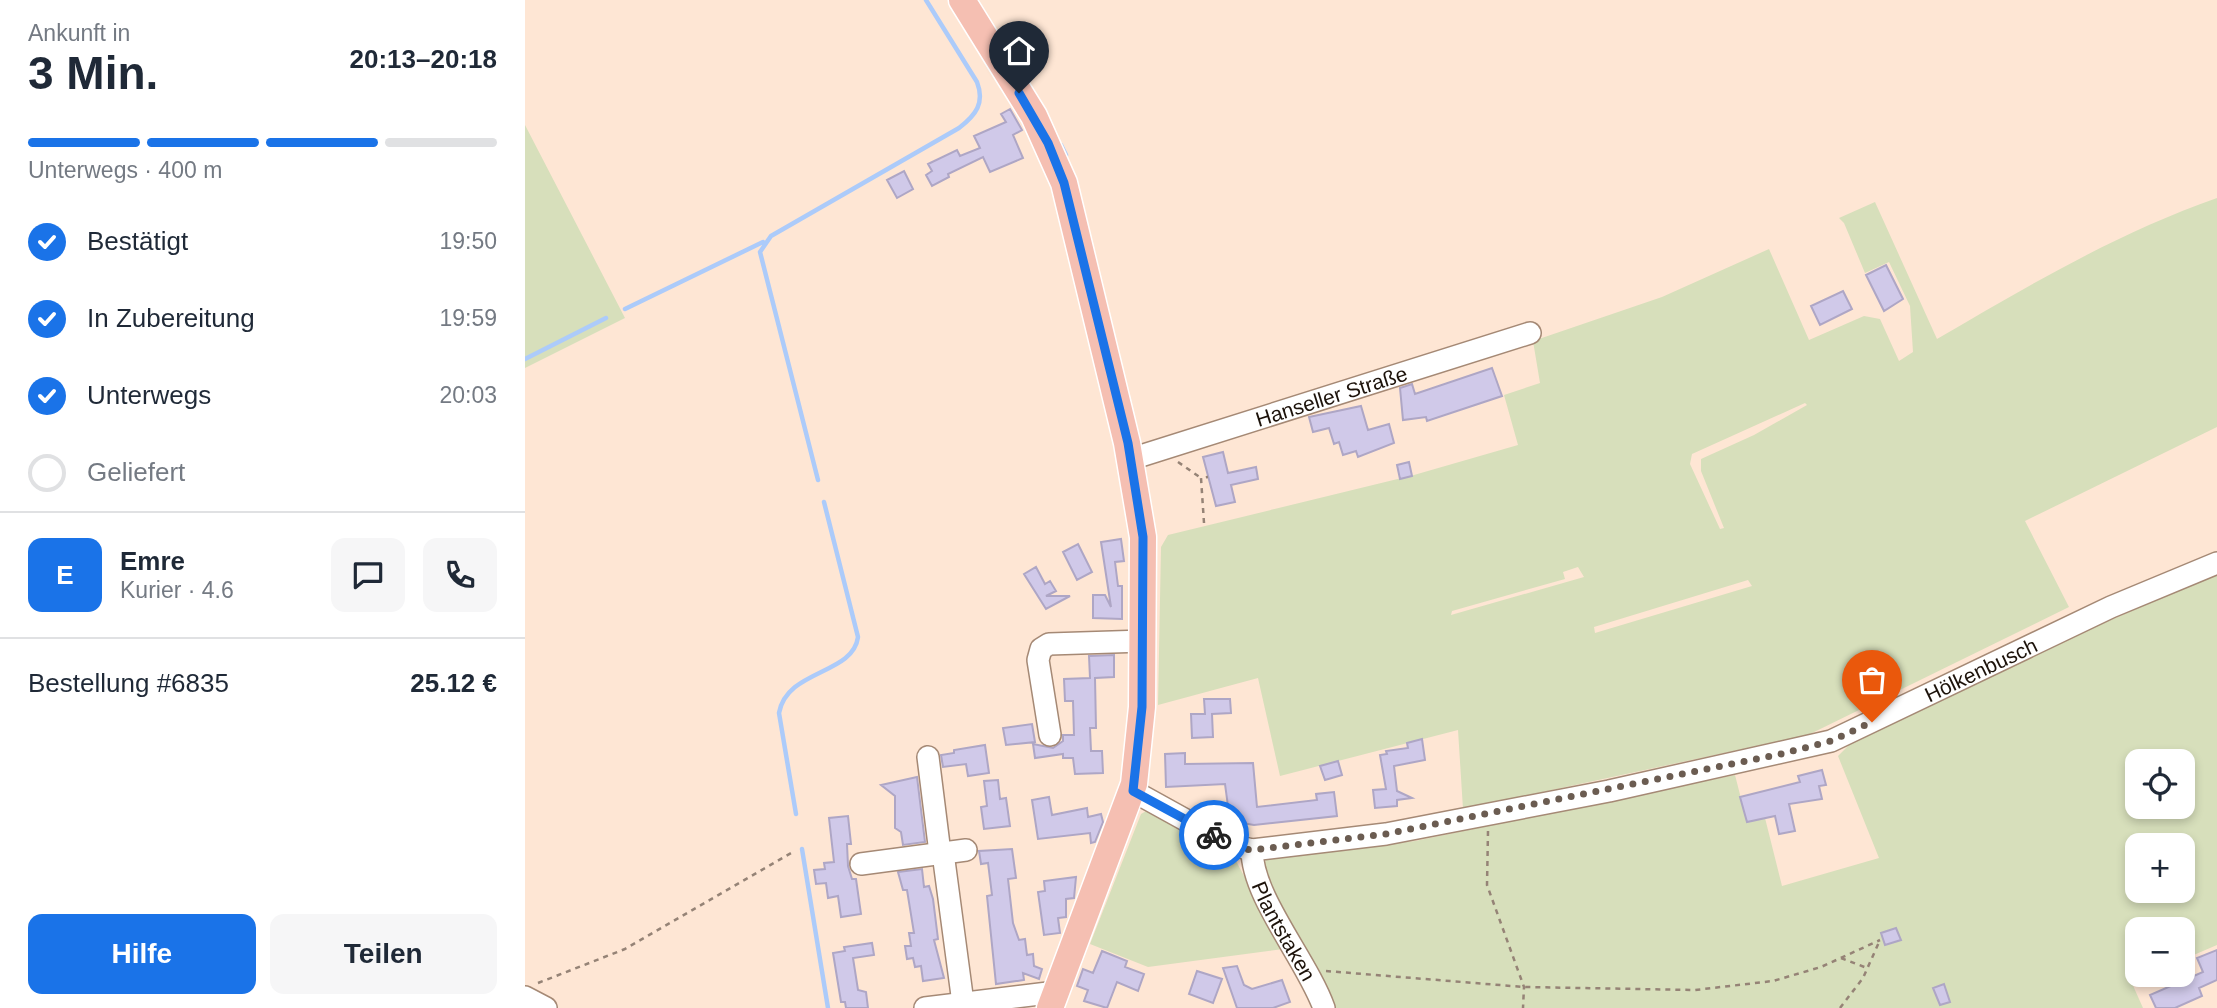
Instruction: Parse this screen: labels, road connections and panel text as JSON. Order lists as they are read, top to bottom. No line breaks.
{"streets":{"street":["Hanseller Straße","Hölkenbusch","Plantstaken"]},"crossings":[["Hölkenbusch","Plantstaken"]],"page":{"heading":["3 Min.","Ankunft in","20:13–20:18"],"panel":["Emre","Kurier · 4.6","Bestellung #6835","25.12 €"],"bar":"Unterwegs · 400 m","list":[["Bestätigt","19:50"],["In Zubereitung","19:59"],["Unterwegs","20:03"],"Geliefert"],"round":"E","map_buttons":["+","−"],"buttons":["Hilfe","Teilen"]}}
